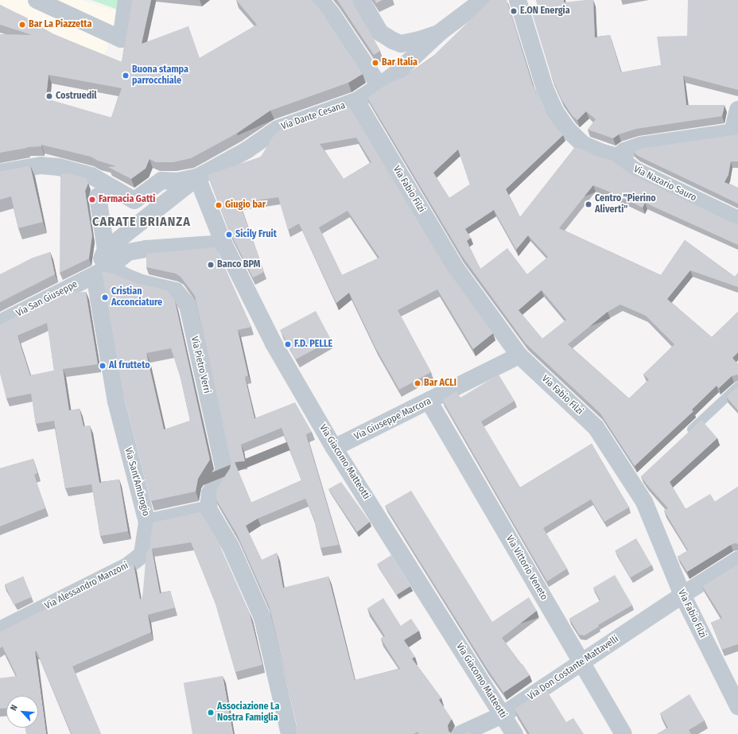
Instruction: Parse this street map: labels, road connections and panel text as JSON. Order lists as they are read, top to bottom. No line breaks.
{"streets":{"street":["Via Dante Cesana","Via Nazario Sauro","Via Fabio Filzi","Via San Giuseppe","Via Pietro Verri","Via Giuseppe Marcora","Via Giacomo Matteotti","Via Sant'Ambrogio","Via Vittorio Veneto","Via Alessandro Manzoni","Via Don Costante Mattavelli"]},"crossings":[["Via Dante Cesana","Via Fabio Filzi"],["Via Dante Cesana","Via Giacomo Matteotti"],["Via Fabio Filzi","Via Giuseppe Marcora"],["Via Fabio Filzi","Via Don Costante Mattavelli"],["Via San Giuseppe","Via Pietro Verri"],["Via San Giuseppe","Via Giacomo Matteotti"],["Via San Giuseppe","Via Sant'Ambrogio"],["Via Pietro Verri","Via Sant'Ambrogio"],["Via Giuseppe Marcora","Via Giacomo Matteotti"],["Via Giuseppe Marcora","Via Vittorio Veneto"],["Via Giacomo Matteotti","Via Don Costante Mattavelli"],["Via Sant'Ambrogio","Via Alessandro Manzoni"],["Via Vittorio Veneto","Via Don Costante Mattavelli"]],"districts":["CARATE BRIANZA"],"places":["E.ON Energia","Bar La Piazzetta","Bar Italia","Buona stampa parrocchiale","Costruedil","Farmacia Gatti","Centro \"Pierino Aliverti\"","Giugio bar","Sicily Fruit","Banco BPM","Cristian Acconciature","F.D. PELLE","Al frutteto","Bar ACLI","Associazione La Nostra Famiglia"],"north":"top left"}
